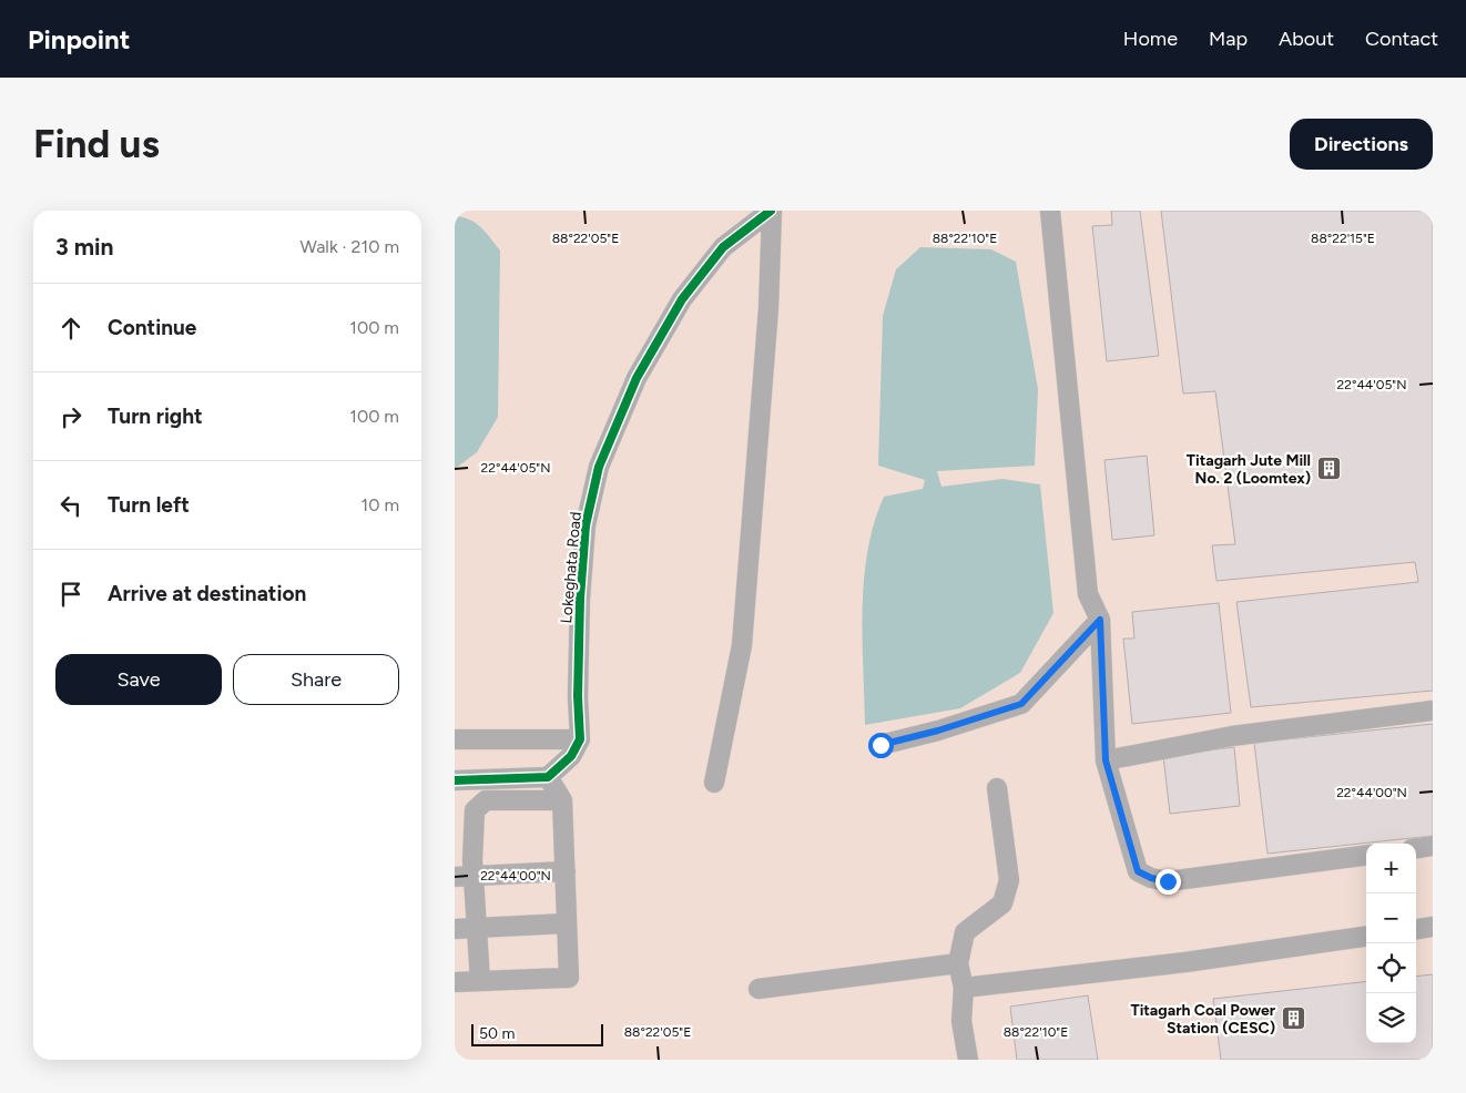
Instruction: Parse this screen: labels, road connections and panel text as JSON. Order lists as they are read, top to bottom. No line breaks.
{"streets":{"street":["Lokeghata Road"]},"places":{"building":["Titagarh Jute Mill No. 2 (Loomtex)","Titagarh Coal Power Station (CESC)"]},"scale_bar":"50 m","page":{"header":"Pinpoint","nav":["Home","Map","About","Contact"],"buttons":["Directions",["Save","Share"]],"title":"Find us","heading":["3 min","Walk · 210 m"],"list":[["Continue","100 m"],["Turn right","100 m"],["Turn left","10 m"],"Arrive at destination"],"map_buttons":["+","−"],"scale":"50 m"},"coordinates":["88°22'05\"E","88°22'10\"E","88°22'15\"E","22°44'05\"N","22°44'00\"N"]}
